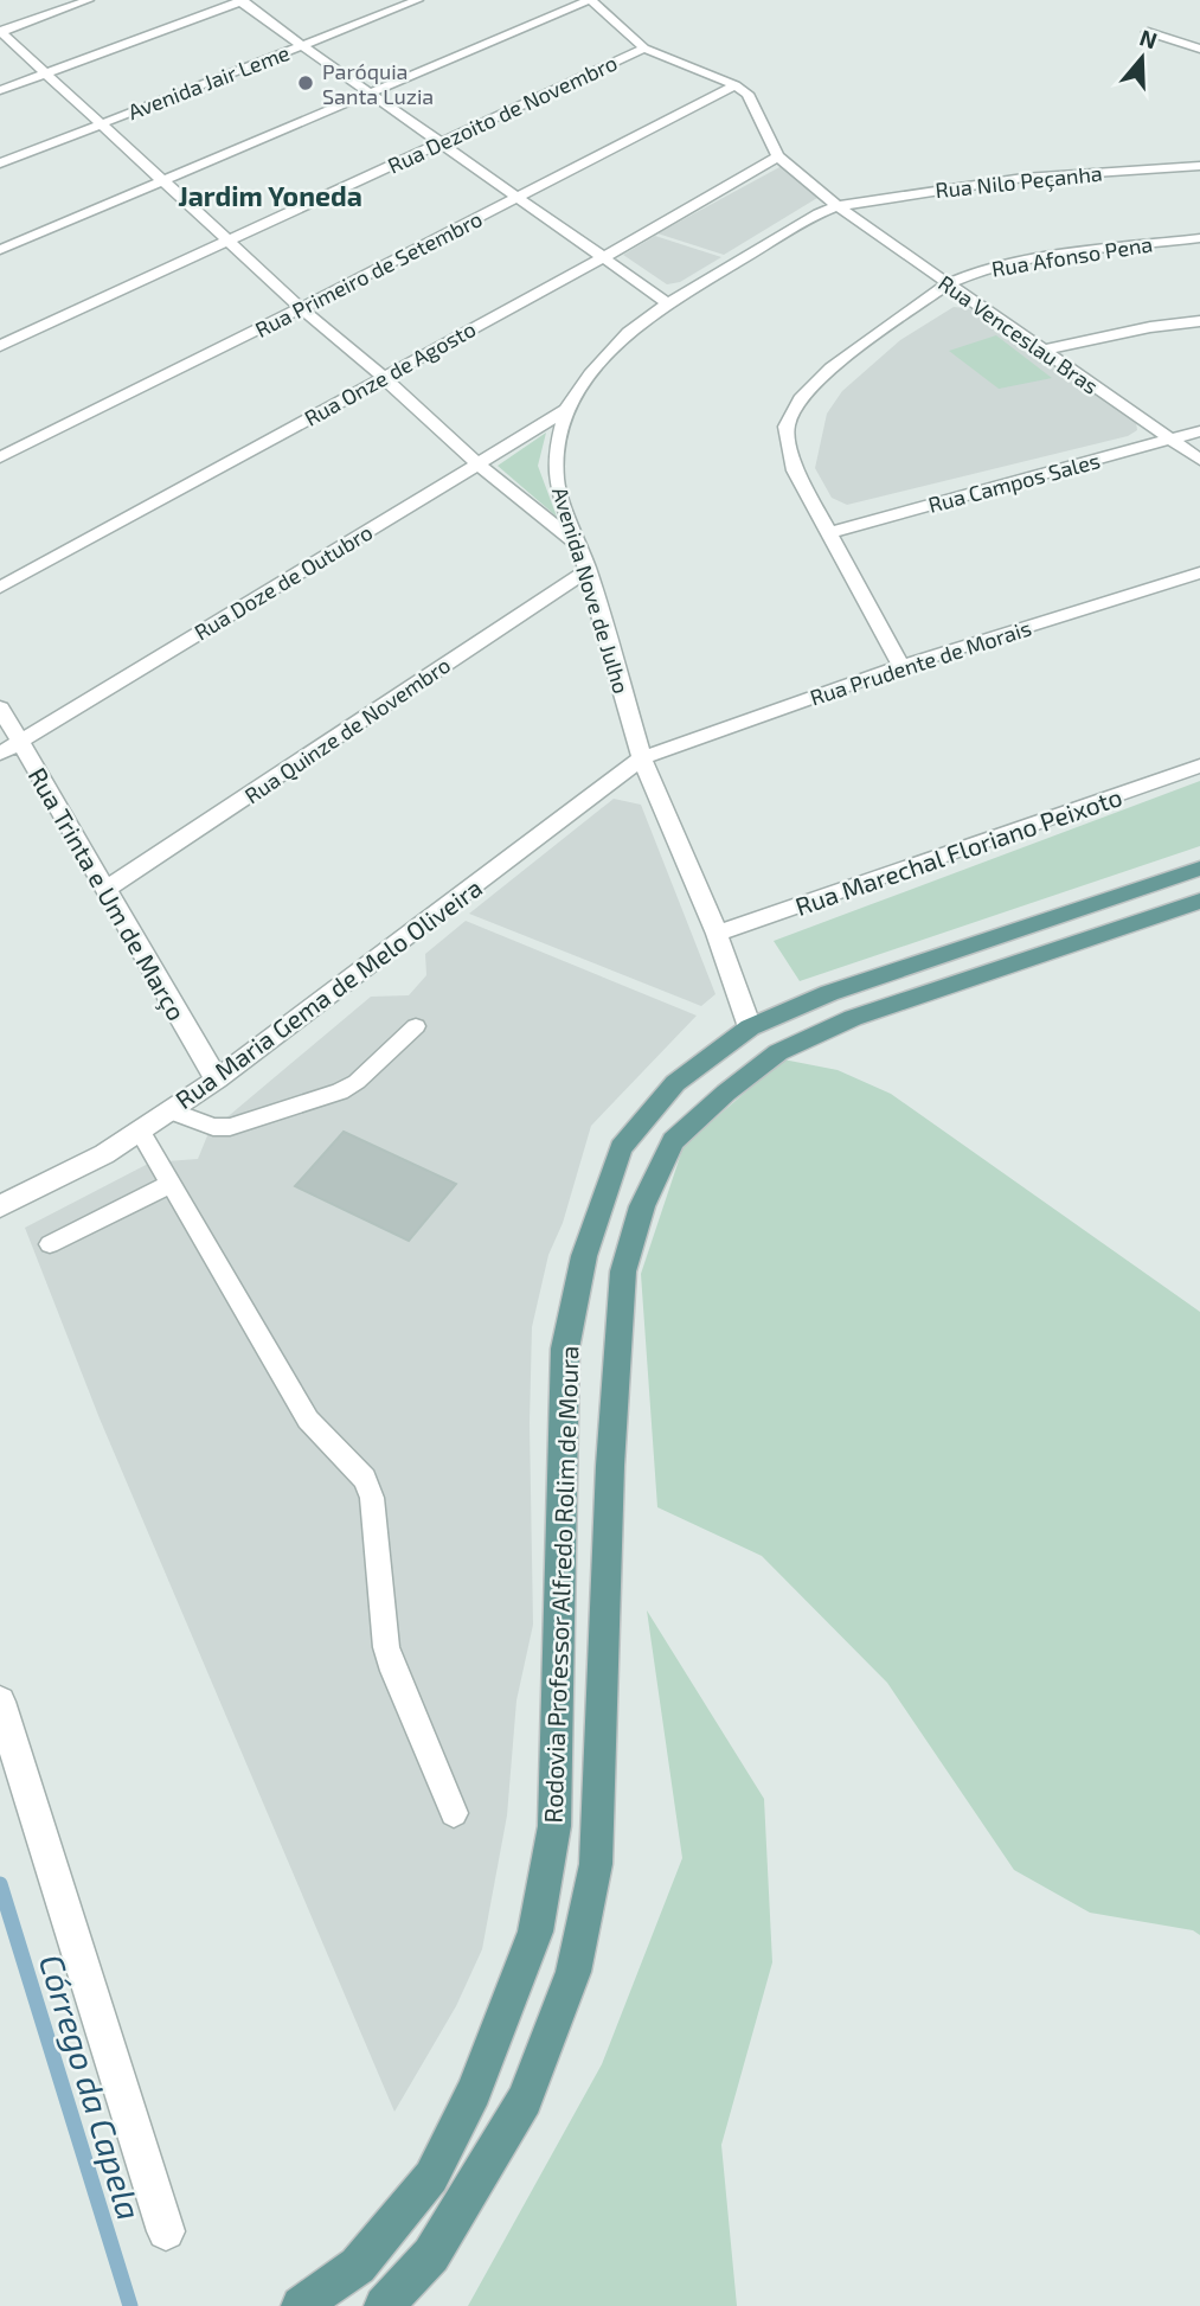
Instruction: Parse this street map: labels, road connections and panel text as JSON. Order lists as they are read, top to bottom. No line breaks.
{"streets":{"main road":["Rodovia Professor Alfredo Rolim de Moura"],"street":["Avenida Jair Leme","Rua Dezoito de Novembro","Rua Nilo Peçanha","Rua Afonso Pena","Rua Primeiro de Setembro","Rua Venceslau Bras","Rua Onze de Agosto","Rua Campos Sales","Rua Doze de Outubro","Avenida Nove de Julho","Rua Prudente de Morais","Rua Quinze de Novembro","Rua Marechal Floriano Peixoto","Rua Trinta e Um de Março","Rua Maria Gema de Melo Oliveira"]},"crossings":[["Rua Nilo Peçanha","Rua Venceslau Bras"],["Rua Nilo Peçanha","Avenida Nove de Julho"],["Rua Afonso Pena","Rua Venceslau Bras"],["Rua Afonso Pena","Rua Campos Sales"],["Rua Afonso Pena","Rua Prudente de Morais"],["Rua Venceslau Bras","Rua Campos Sales"],["Rua Venceslau Bras","Avenida Nove de Julho"],["Rua Doze de Outubro","Avenida Nove de Julho"],["Rua Doze de Outubro","Rua Trinta e Um de Março"],["Avenida Nove de Julho","Rua Prudente de Morais"],["Avenida Nove de Julho","Rua Quinze de Novembro"],["Avenida Nove de Julho","Rua Marechal Floriano Peixoto"],["Avenida Nove de Julho","Rua Maria Gema de Melo Oliveira"],["Avenida Nove de Julho","Rodovia Professor Alfredo Rolim de Moura"],["Rua Prudente de Morais","Rua Maria Gema de Melo Oliveira"],["Rua Quinze de Novembro","Rua Trinta e Um de Março"],["Rua Trinta e Um de Março","Rua Maria Gema de Melo Oliveira"]],"districts":["Jardim Yoneda"],"water":["Córrego da Capela"],"places":["Paróquia Santa Luzia"],"north":"top"}
